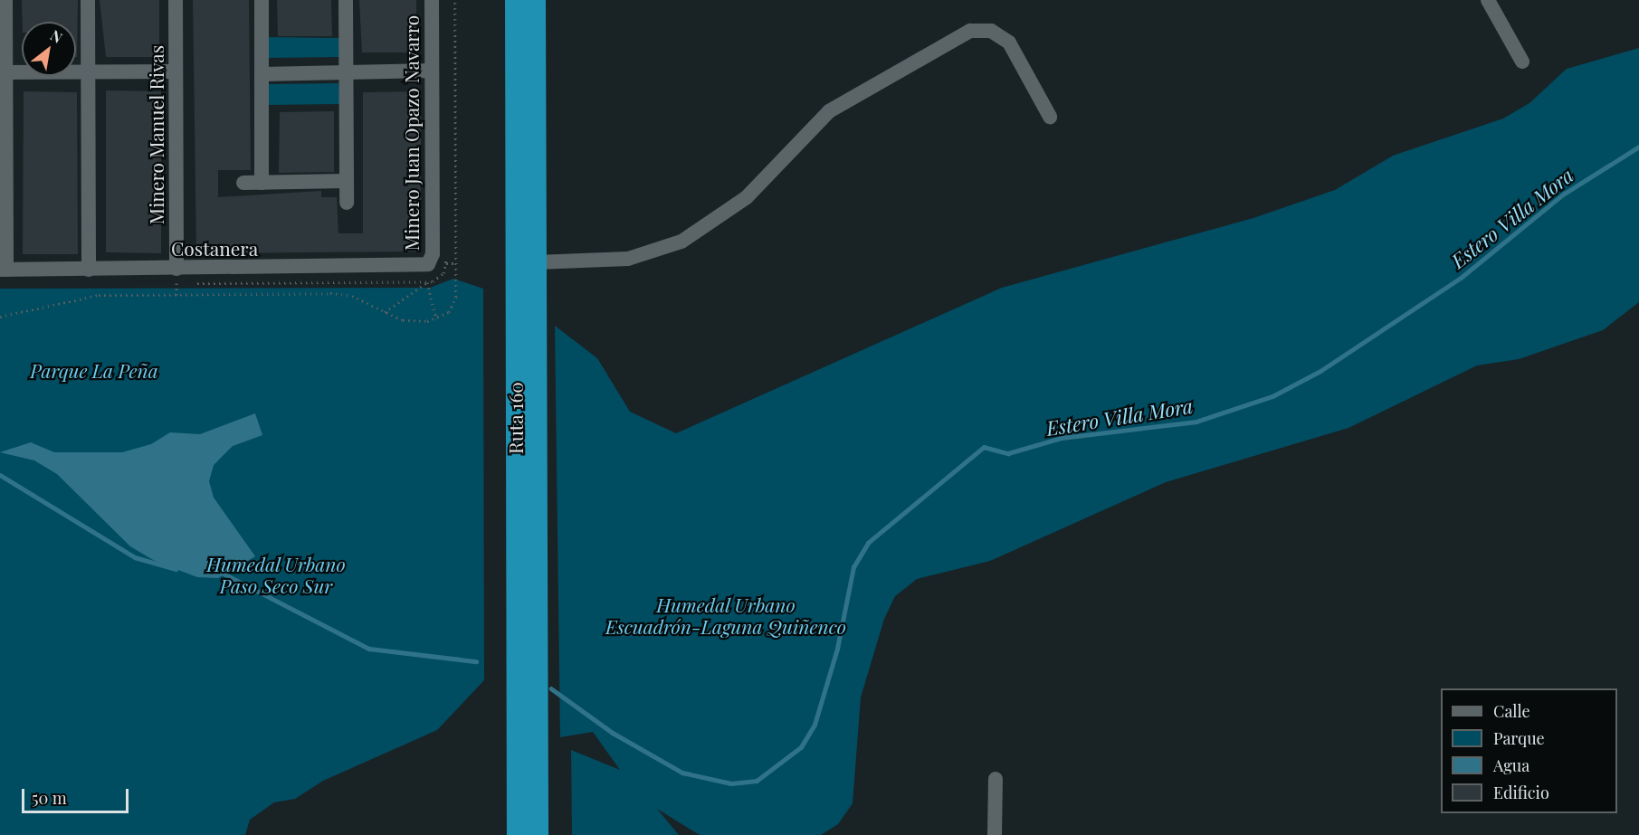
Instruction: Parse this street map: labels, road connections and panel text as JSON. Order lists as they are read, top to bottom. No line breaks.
{"streets":{"highway":["Ruta 160"],"street":["Minero Juan Opazo Navarro","Minero Manuel Rivas","Costanera"]},"crossings":[["Minero Juan Opazo Navarro","Costanera"],["Minero Manuel Rivas","Costanera"]],"water":["Estero Villa Mora"],"parks":["Parque La Peña","Humedal Urbano Paso Seco Sur","Humedal Urbano Escuadrón-Laguna Quiñenco"],"legend":["Calle","Parque","Agua","Edificio"],"scale_bar":"50 m","north":"top right"}
